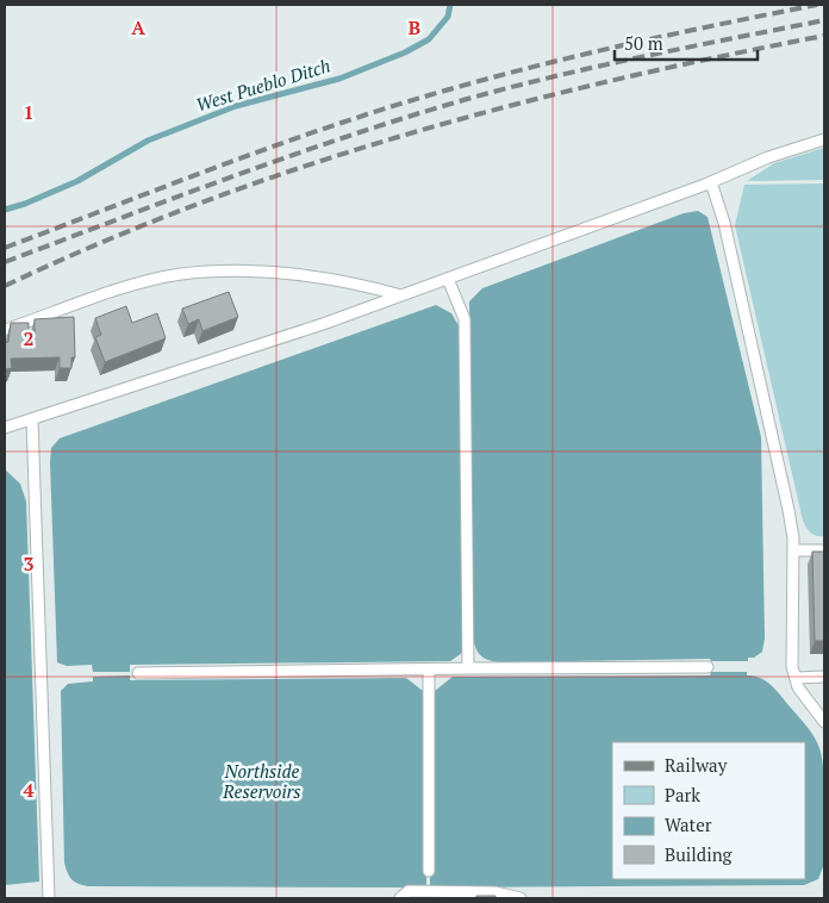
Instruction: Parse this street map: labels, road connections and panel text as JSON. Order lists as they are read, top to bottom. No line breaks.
{"water":["West Pueblo Ditch","Northside Reservoirs"],"legend":["Railway","Park","Water","Building"],"scale_bar":"50 m","grid":{"columns":["A","B"],"rows":["1","2","3","4"]}}
